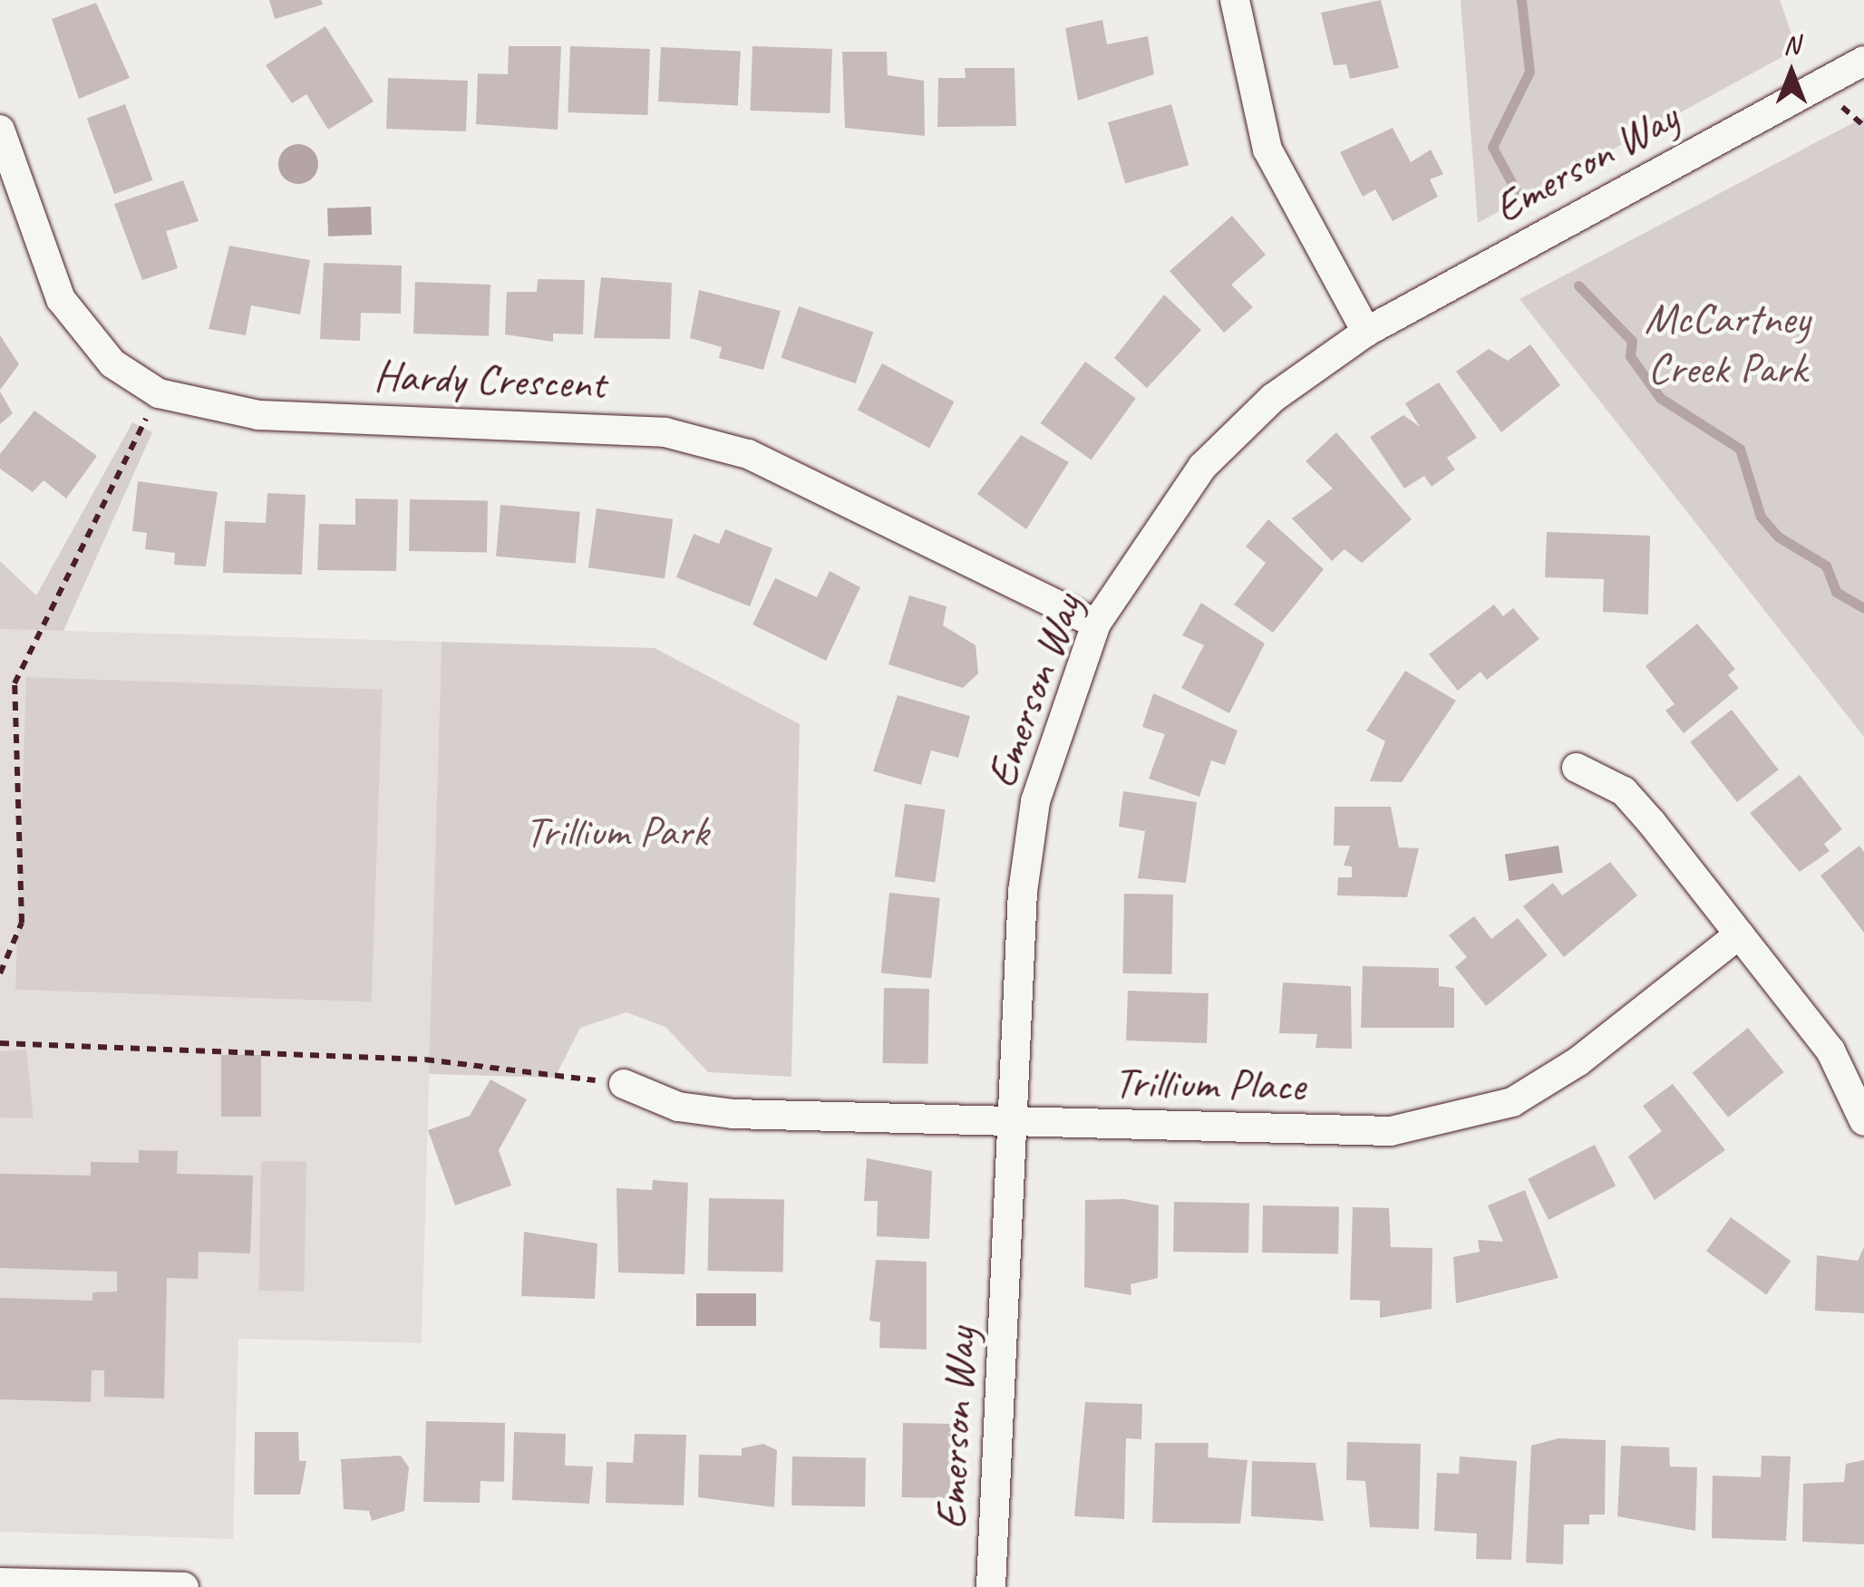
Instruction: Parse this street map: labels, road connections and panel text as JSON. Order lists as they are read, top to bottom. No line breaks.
{"streets":{"street":["Emerson Way","Hardy Crescent","Trillium Place"]},"crossings":[["Emerson Way","Hardy Crescent"],["Emerson Way","Trillium Place"]],"parks":["McCartney Creek Park","Trillium Park"],"north":"top"}
